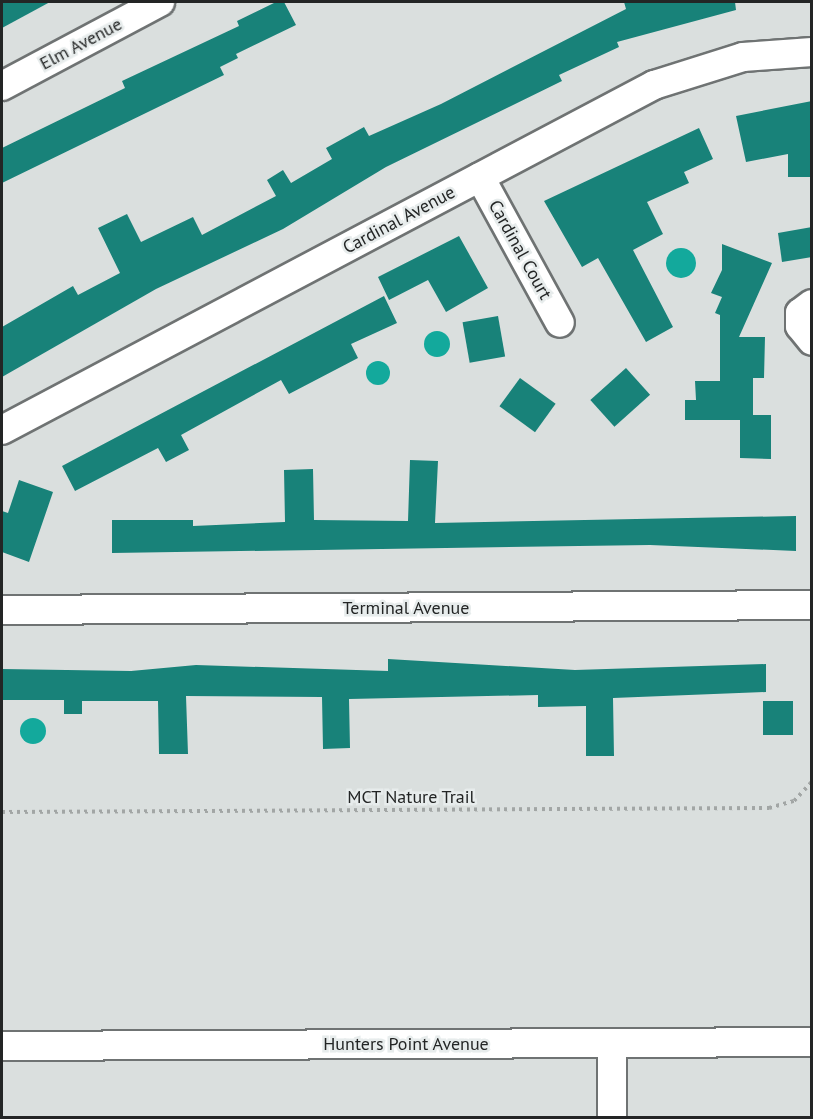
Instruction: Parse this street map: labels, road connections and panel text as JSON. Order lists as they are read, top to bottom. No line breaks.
{"streets":{"street":["Elm Avenue","Cardinal Avenue","Cardinal Court","Terminal Avenue","Hunters Point Avenue"],"path":["MCT Nature Trail"]},"crossings":[["Cardinal Avenue","Cardinal Court"]]}
